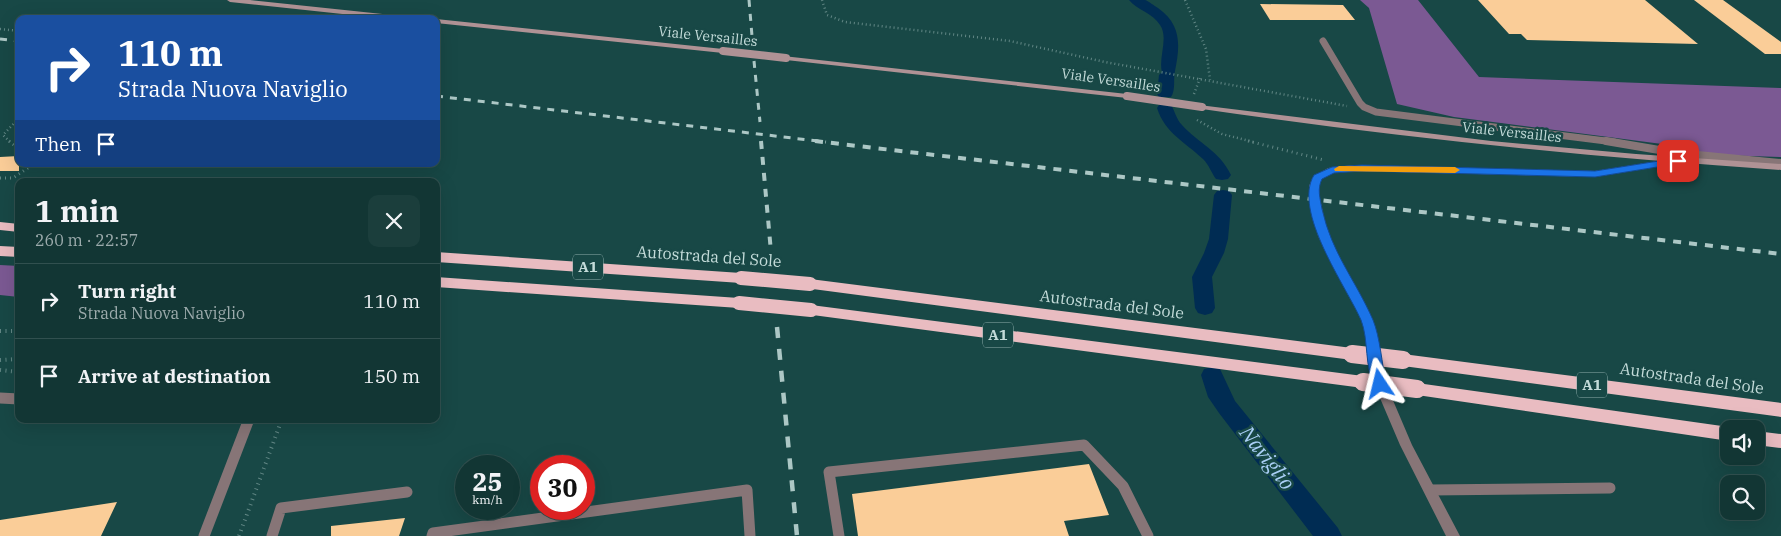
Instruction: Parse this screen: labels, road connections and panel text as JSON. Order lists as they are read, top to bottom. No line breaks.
{"streets":{"highway":["Autostrada del Sole","A1"],"street":["Viale Versailles"]},"water":["Naviglio"],"page":{"turn":["110 m","Strada Nuova Naviglio"],"then":"Then","heading":["1 min","260 m · 22:57"],"list":[{"name":"Turn right","note":"Strada Nuova Naviglio","value":"110 m"},{"name":"Arrive at destination","value":"150 m"}],"speed":"25 km/h","limit":"30"}}
